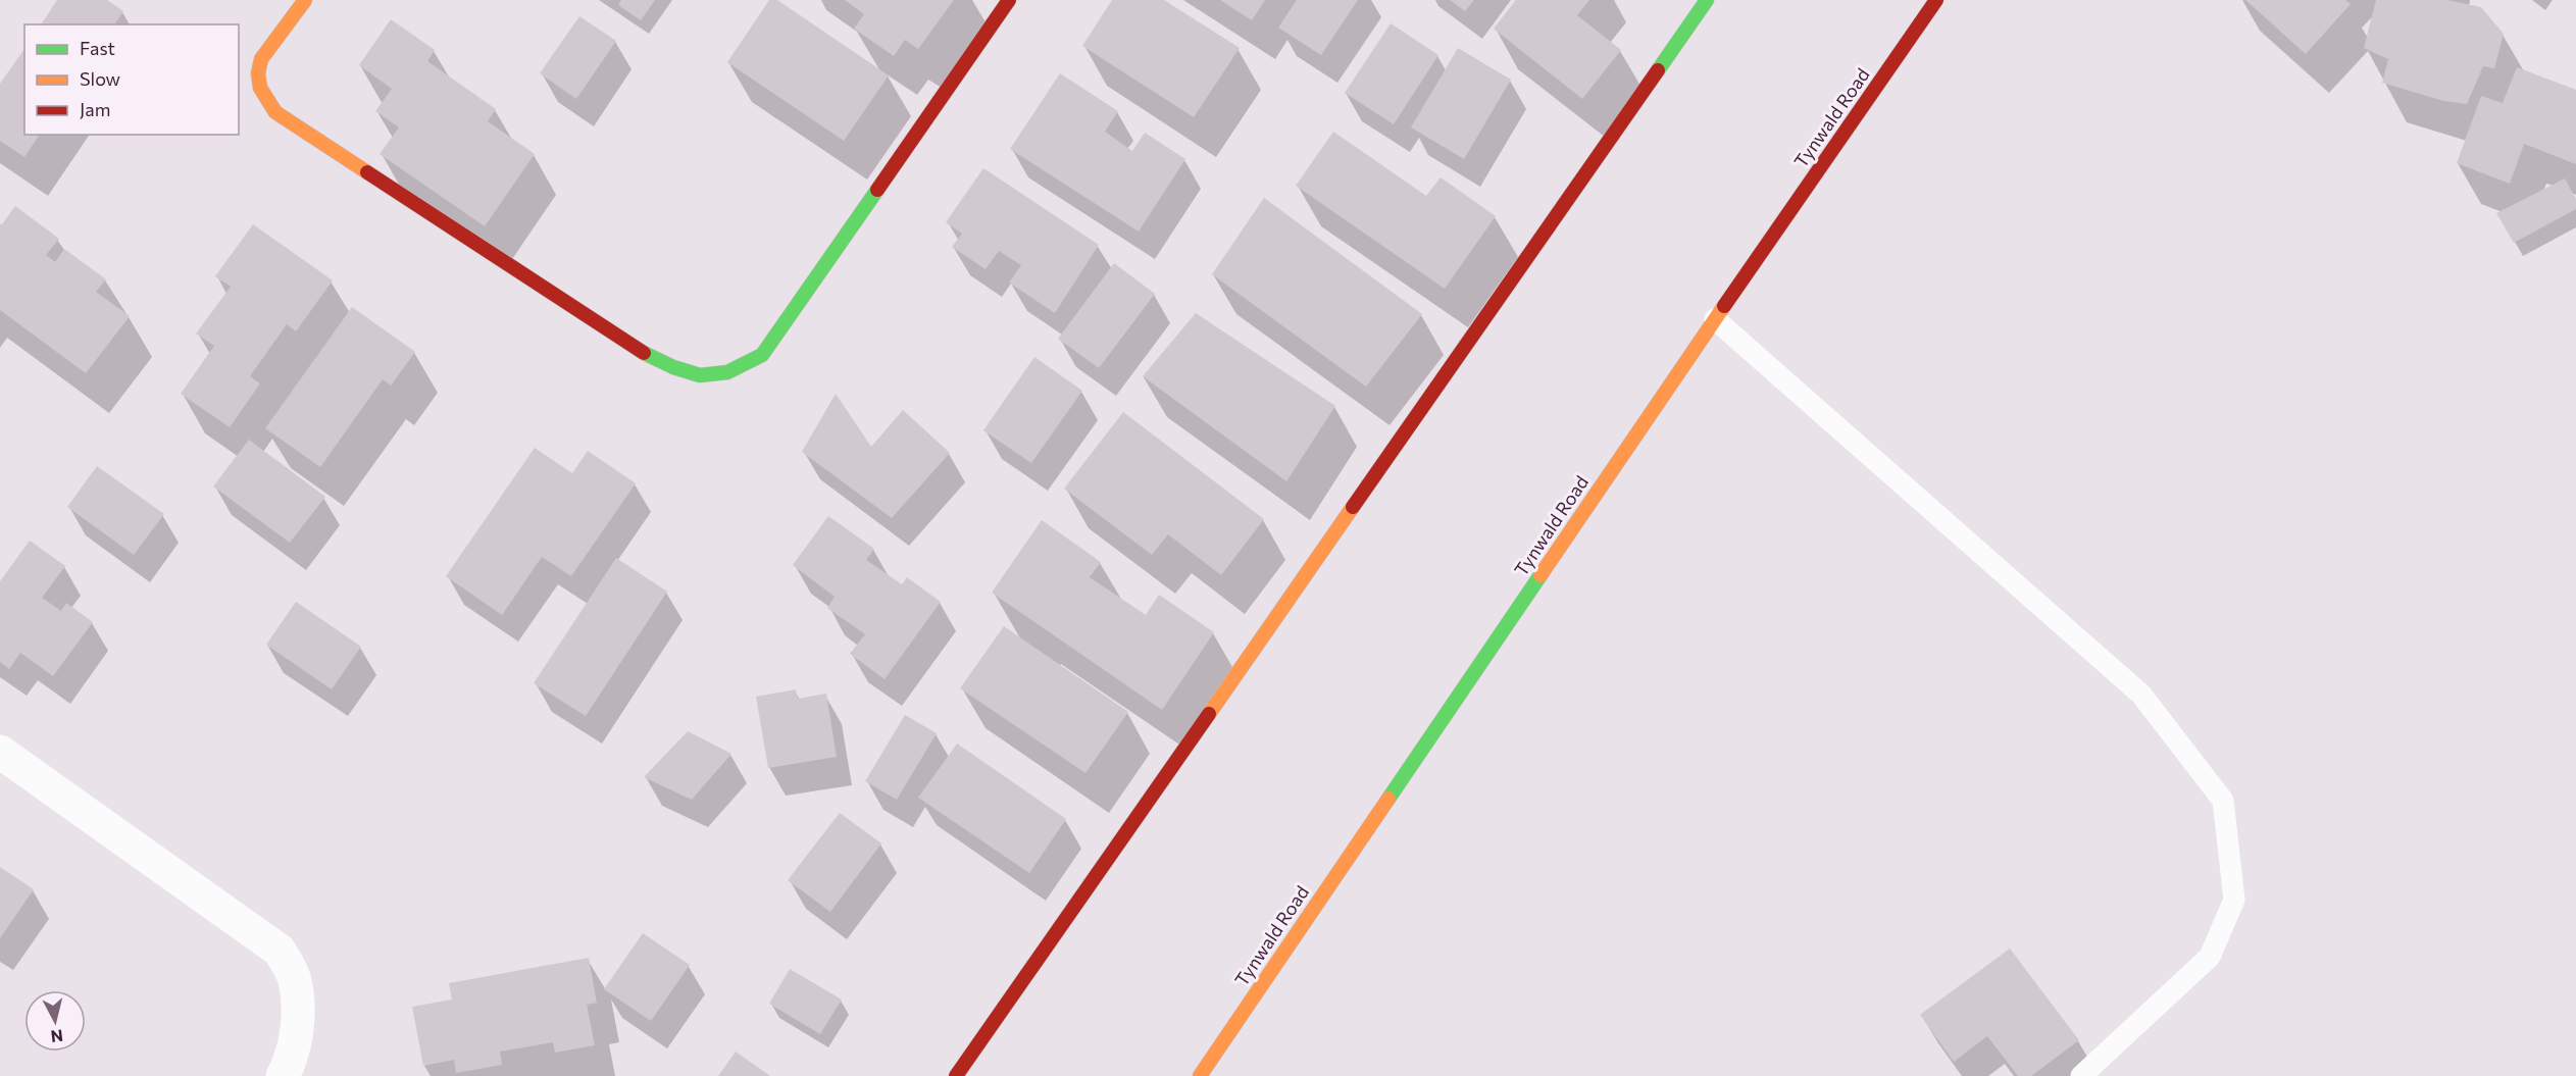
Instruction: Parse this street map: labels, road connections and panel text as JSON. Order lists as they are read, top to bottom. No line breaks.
{"streets":{"street":["Tynwald Road"]},"legend":["Fast","Slow","Jam"],"north":"bottom"}
